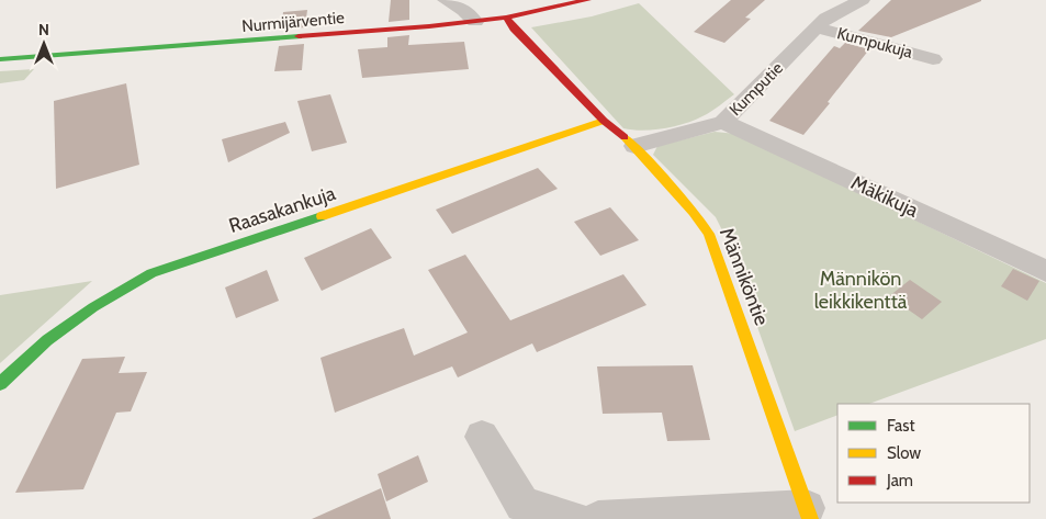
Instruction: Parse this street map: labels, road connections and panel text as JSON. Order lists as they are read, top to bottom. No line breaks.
{"streets":{"street":["Nurmijärventie","Kumpukuja","Kumputie","Mäkikuja","Raasakankuja","Männiköntie"]},"crossings":[["Nurmijärventie","Männiköntie"],["Kumpukuja","Kumputie"],["Kumputie","Mäkikuja"],["Kumputie","Männiköntie"],["Raasakankuja","Männiköntie"]],"parks":["Männikön leikkikenttä"],"legend":["Fast","Slow","Jam"],"north":"top"}
